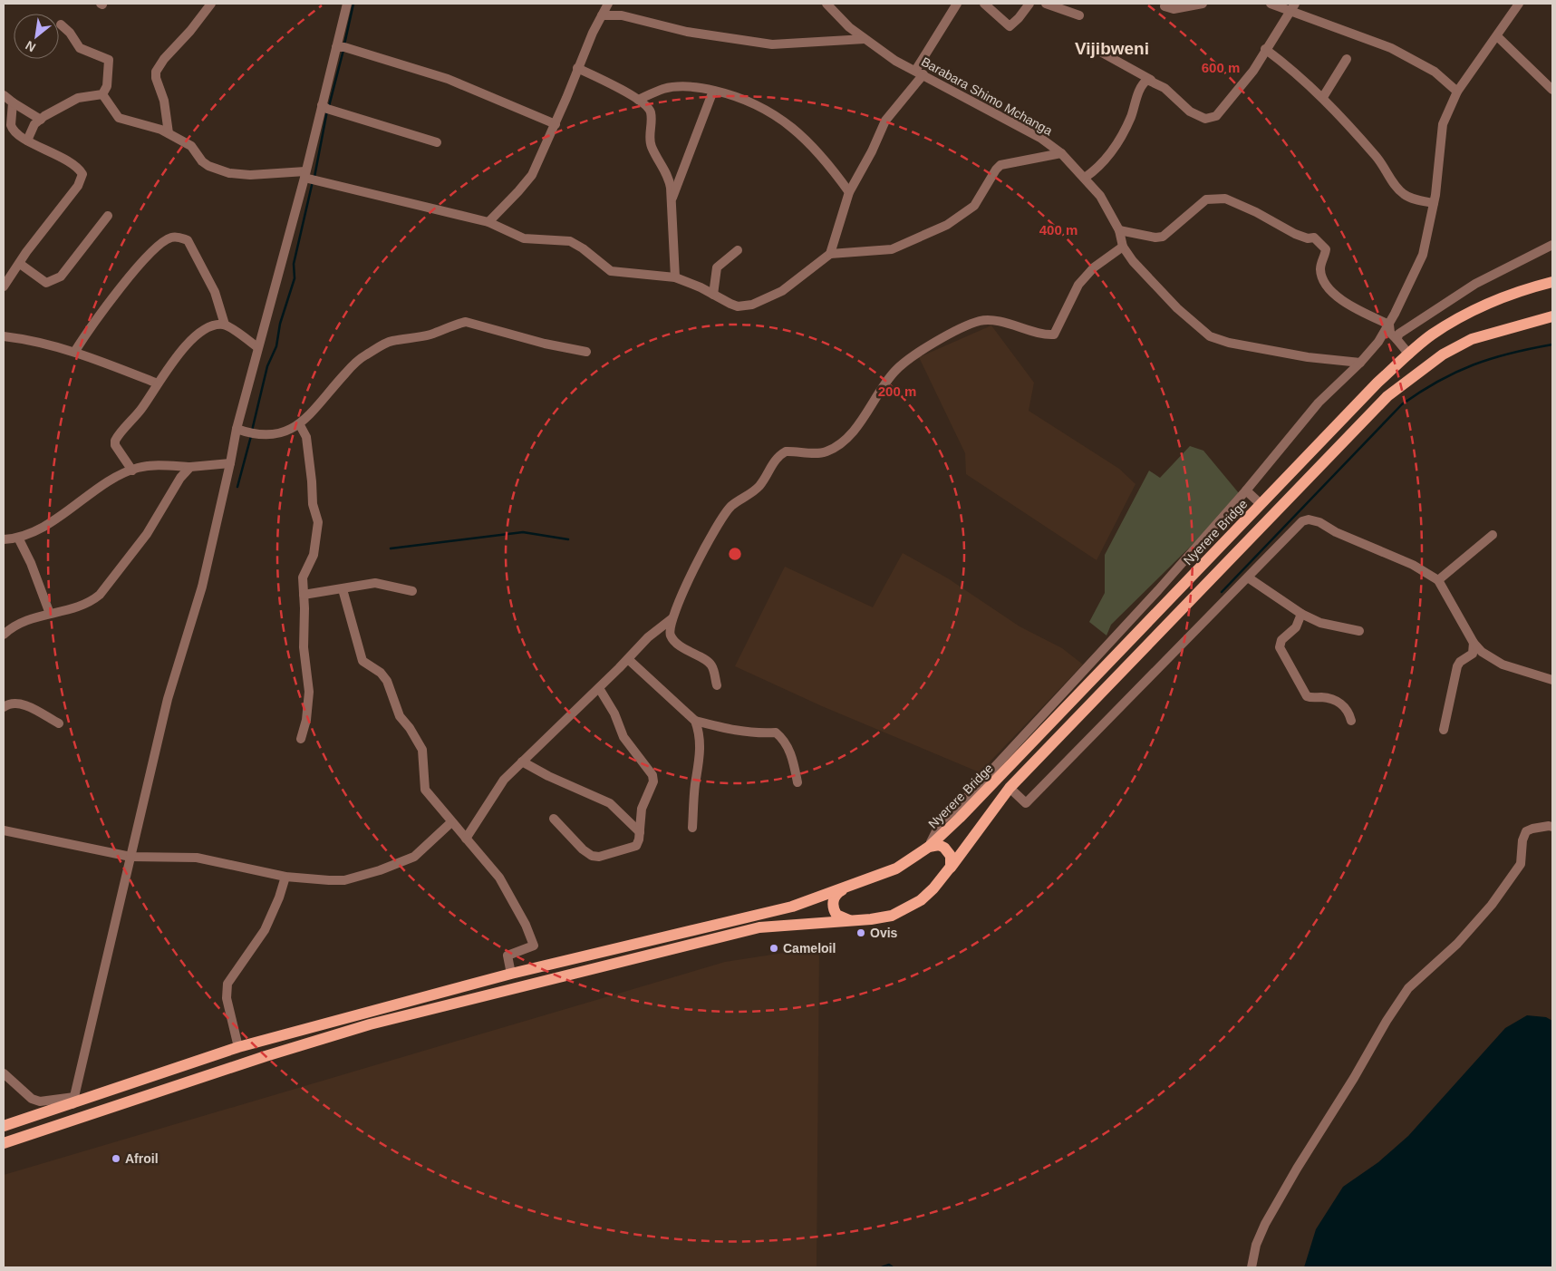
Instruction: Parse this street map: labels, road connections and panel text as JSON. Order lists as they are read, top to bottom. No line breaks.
{"streets":{"main road":["Nyerere Bridge"],"street":["Barabara Shimo Mchanga"]},"districts":["Vijibweni"],"places":["Ovis","Cameloil","Afroil"],"north":"bottom left","rings":["600 m","400 m","200 m"]}
